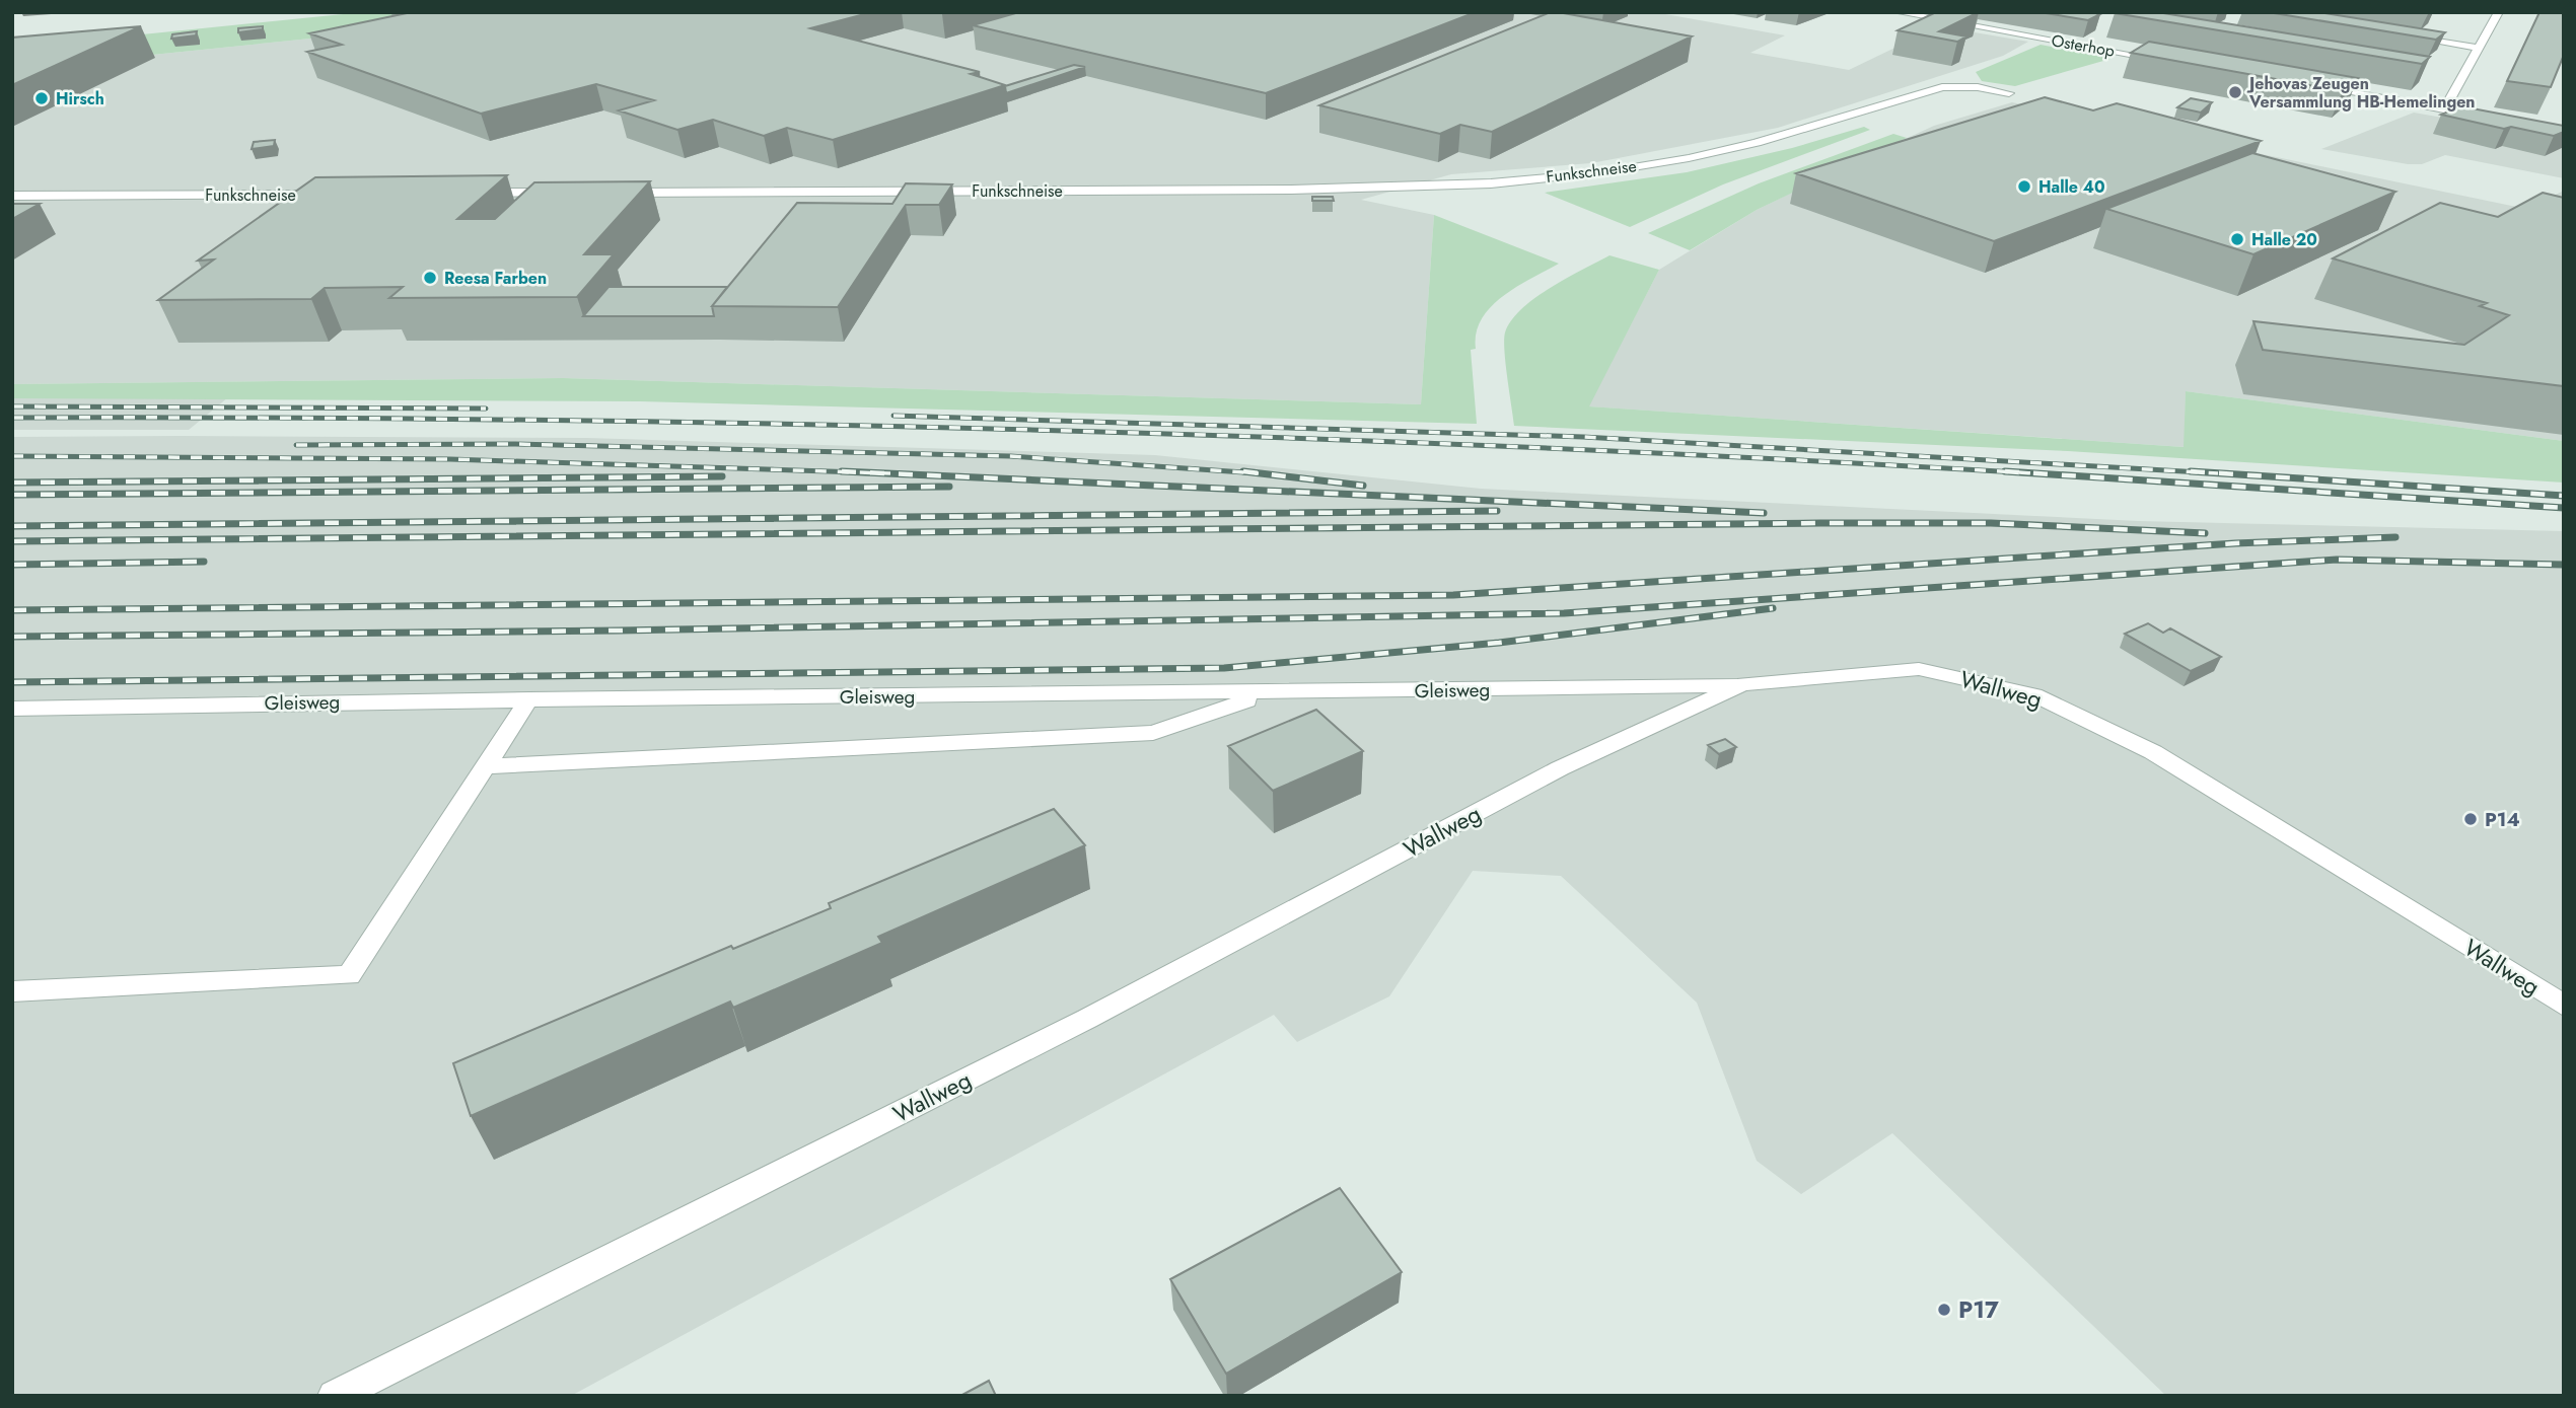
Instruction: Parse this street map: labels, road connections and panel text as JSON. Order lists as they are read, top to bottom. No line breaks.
{"streets":{"street":["Osterhop","Funkschneise","Wallweg","Gleisweg"]},"crossings":[["Wallweg","Gleisweg"]],"places":["Jehovas Zeugen Versammlung HB-Hemelingen","Hirsch","Halle 40","Halle 20","Reesa Farben","P14","P17"]}
